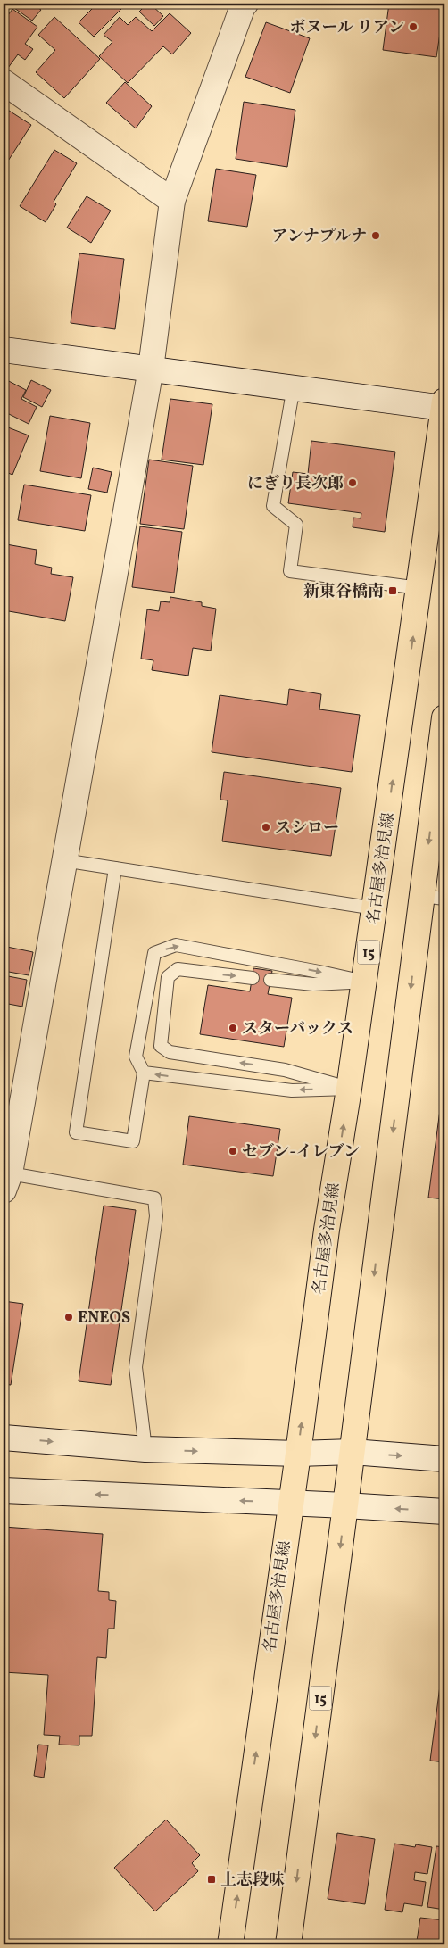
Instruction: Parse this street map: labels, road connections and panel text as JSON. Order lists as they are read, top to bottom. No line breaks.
{"streets":{"main road":["名古屋多治見線","15"]},"places":{"other":["ボヌール リアン","アンナプルナ","にぎり長次郎","スシロー","スターバックス","セブン-イレブン","ENEOS"],"transit":["新東谷橋南","上志段味"]}}
